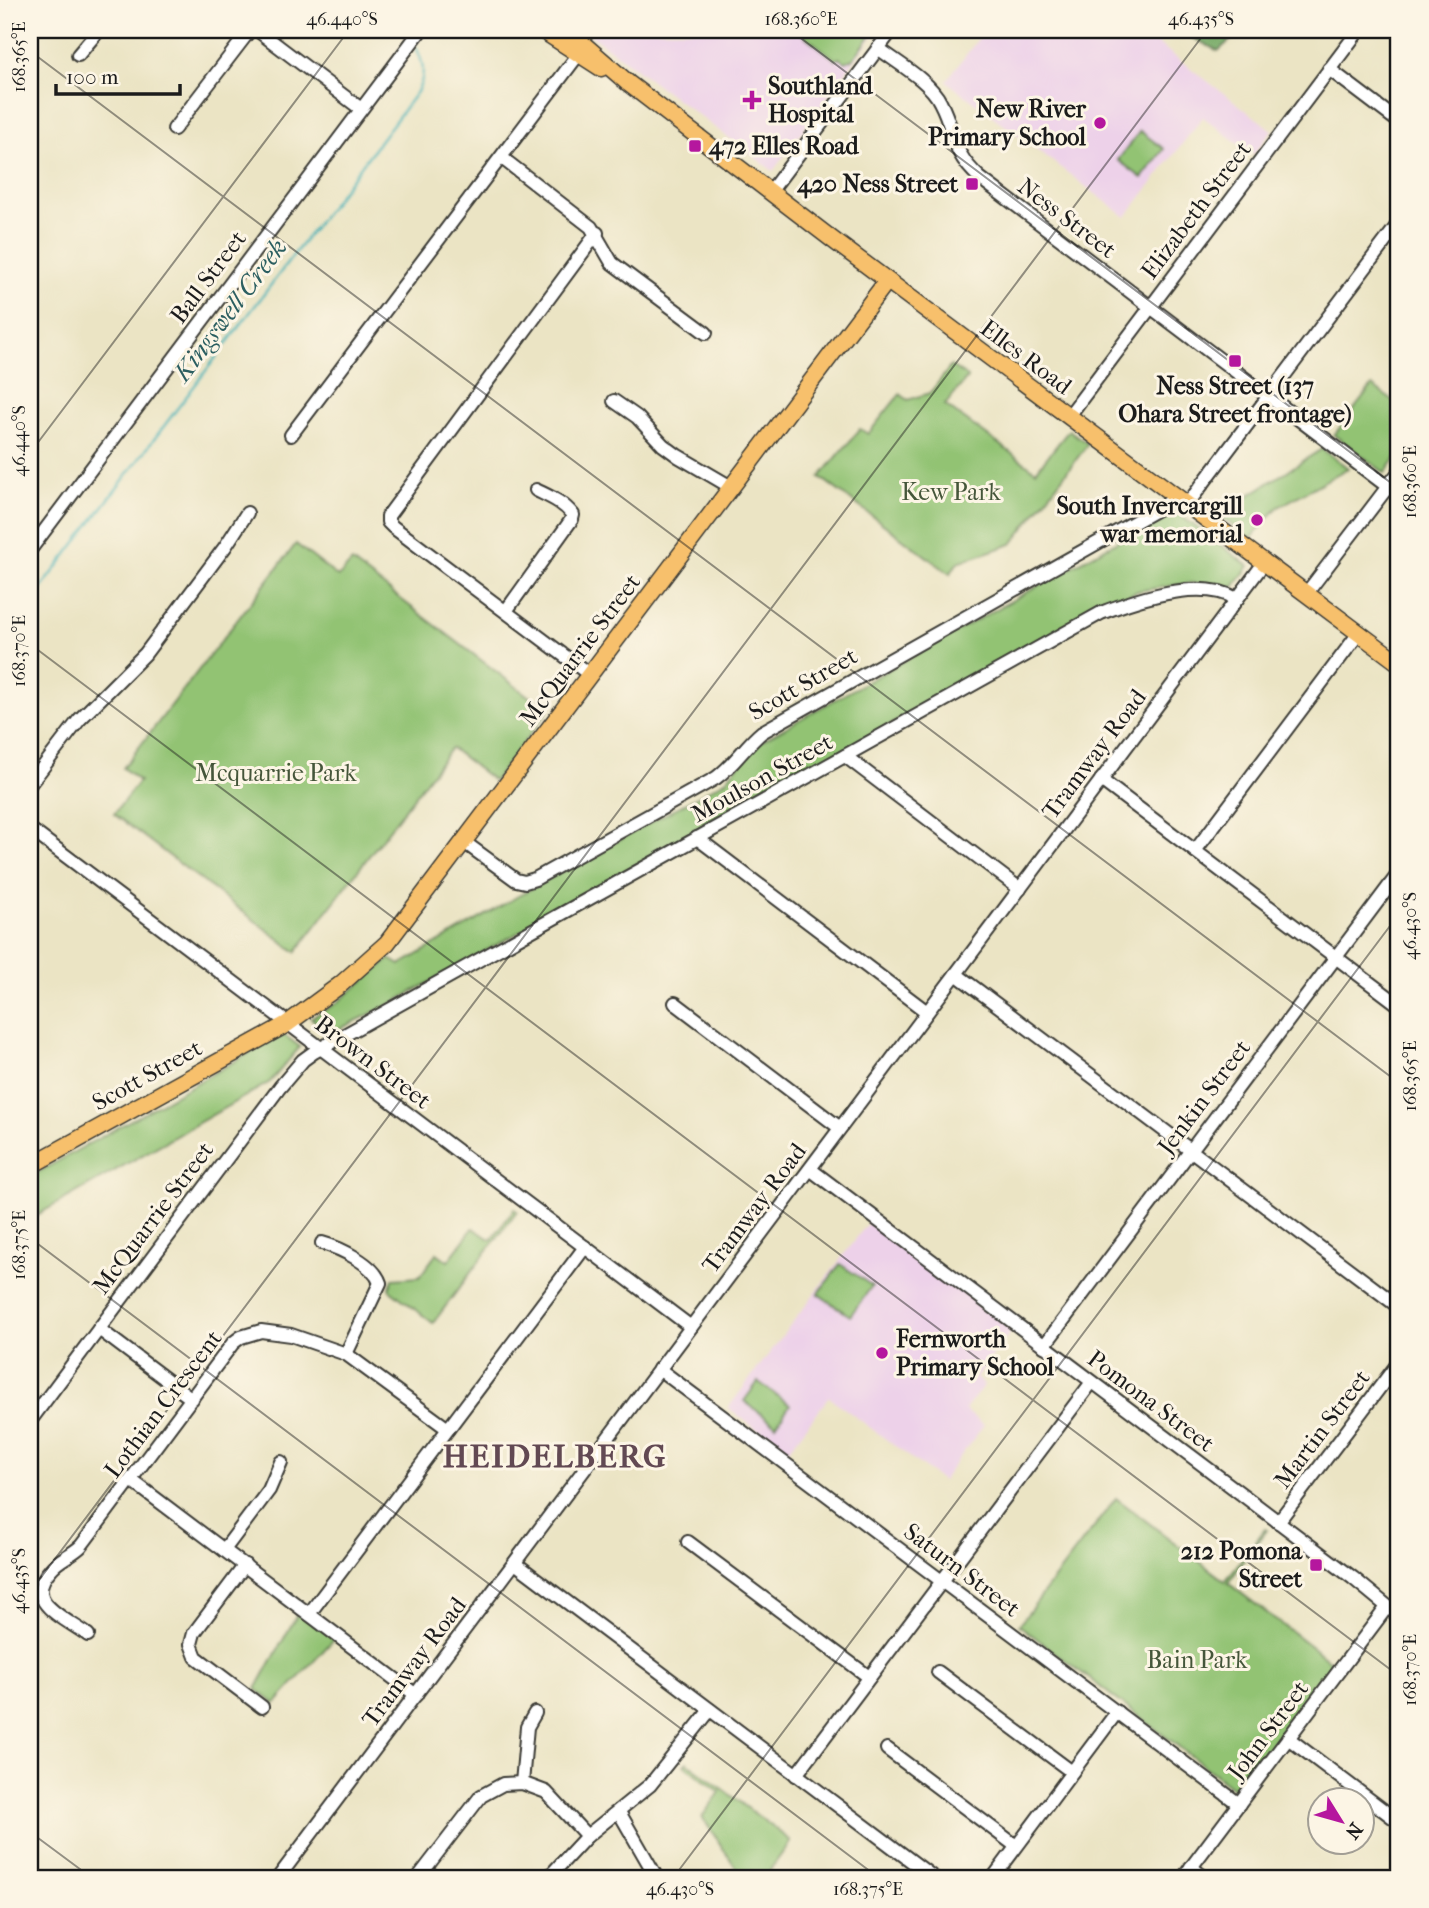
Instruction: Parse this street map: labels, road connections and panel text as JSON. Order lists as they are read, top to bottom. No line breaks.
{"streets":{"main road":["Elles Road","McQuarrie Street","Scott Street"],"street":["Elizabeth Street","Ness Street","Ball Street","Tramway Road","Moulson Street","Brown Street","Jenkin Street","Pomona Street","Lothian Crescent","Martin Street","Saturn Street","John Street"]},"crossings":[["Elizabeth Street","Ness Street"],["Elizabeth Street","Elles Road"],["Elles Road","McQuarrie Street"],["Elles Road","Scott Street"],["Elles Road","Tramway Road"],["McQuarrie Street","Scott Street"],["McQuarrie Street","Moulson Street"],["McQuarrie Street","Brown Street"],["Scott Street","Brown Street"],["Tramway Road","Moulson Street"],["Tramway Road","Brown Street"],["Tramway Road","Pomona Street"],["Tramway Road","Saturn Street"],["Moulson Street","Brown Street"],["Jenkin Street","Pomona Street"],["Pomona Street","Martin Street"],["Pomona Street","John Street"],["Saturn Street","John Street"]],"districts":["HEIDELBERG"],"water":["Kingswell Creek"],"parks":["Kew Park","Mcquarrie Park","Bain Park"],"places":{"health":["Southland Hospital"],"other":["New River Primary School","South Invercargill war memorial","Fernworth Primary School"],"transit":["472 Elles Road","420 Ness Street","Ness Street (137 Ohara Street frontage)","212 Pomona Street"]},"scale_bar":"100 m","north":"bottom right","coordinates":["46.440°S","168.360°E","46.435°S","168.365°E","168.370°E","46.430°S","168.375°E"]}
